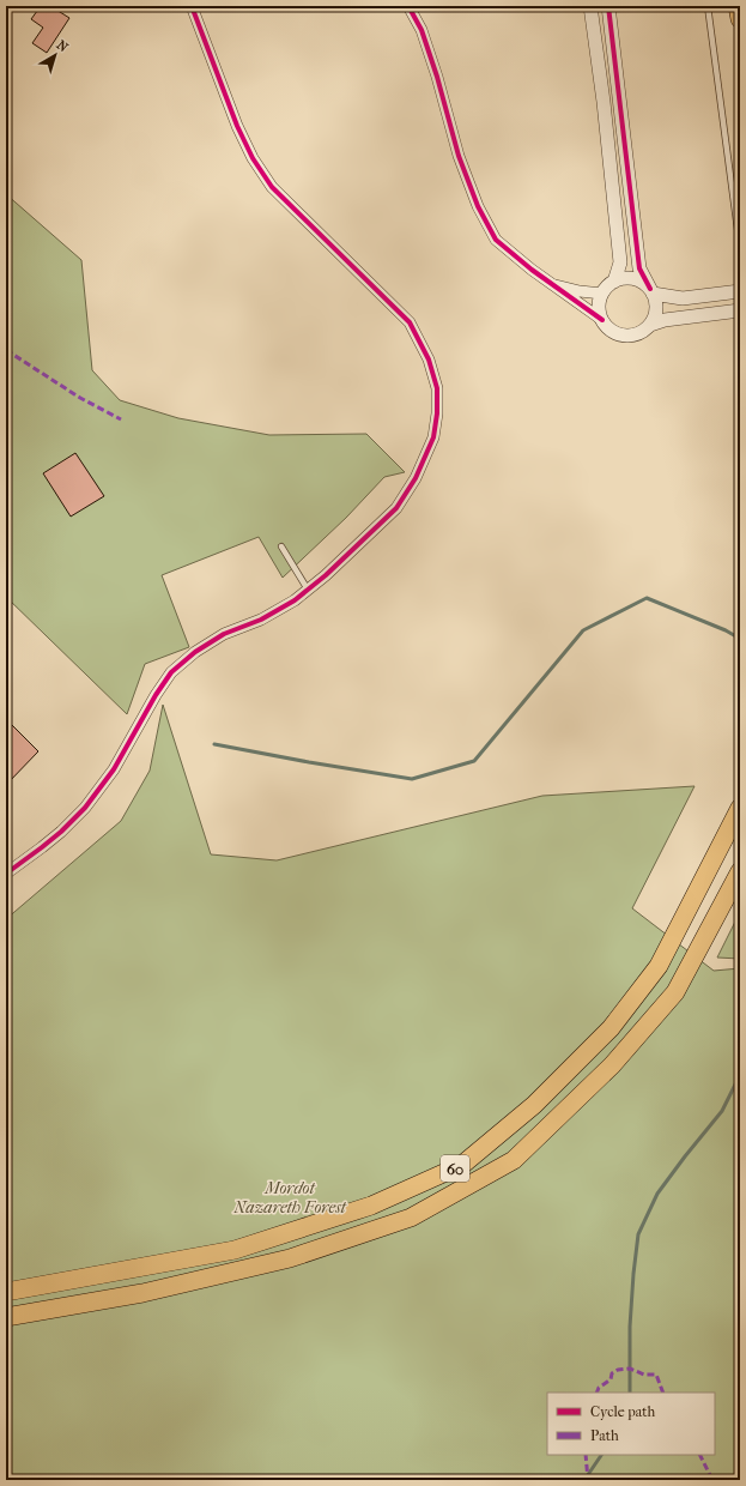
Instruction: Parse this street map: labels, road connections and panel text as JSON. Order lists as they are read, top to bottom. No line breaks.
{"streets":{"highway":["60"]},"parks":["Mordot Nazareth Forest"],"legend":["Cycle path","Path"],"north":"top right"}
